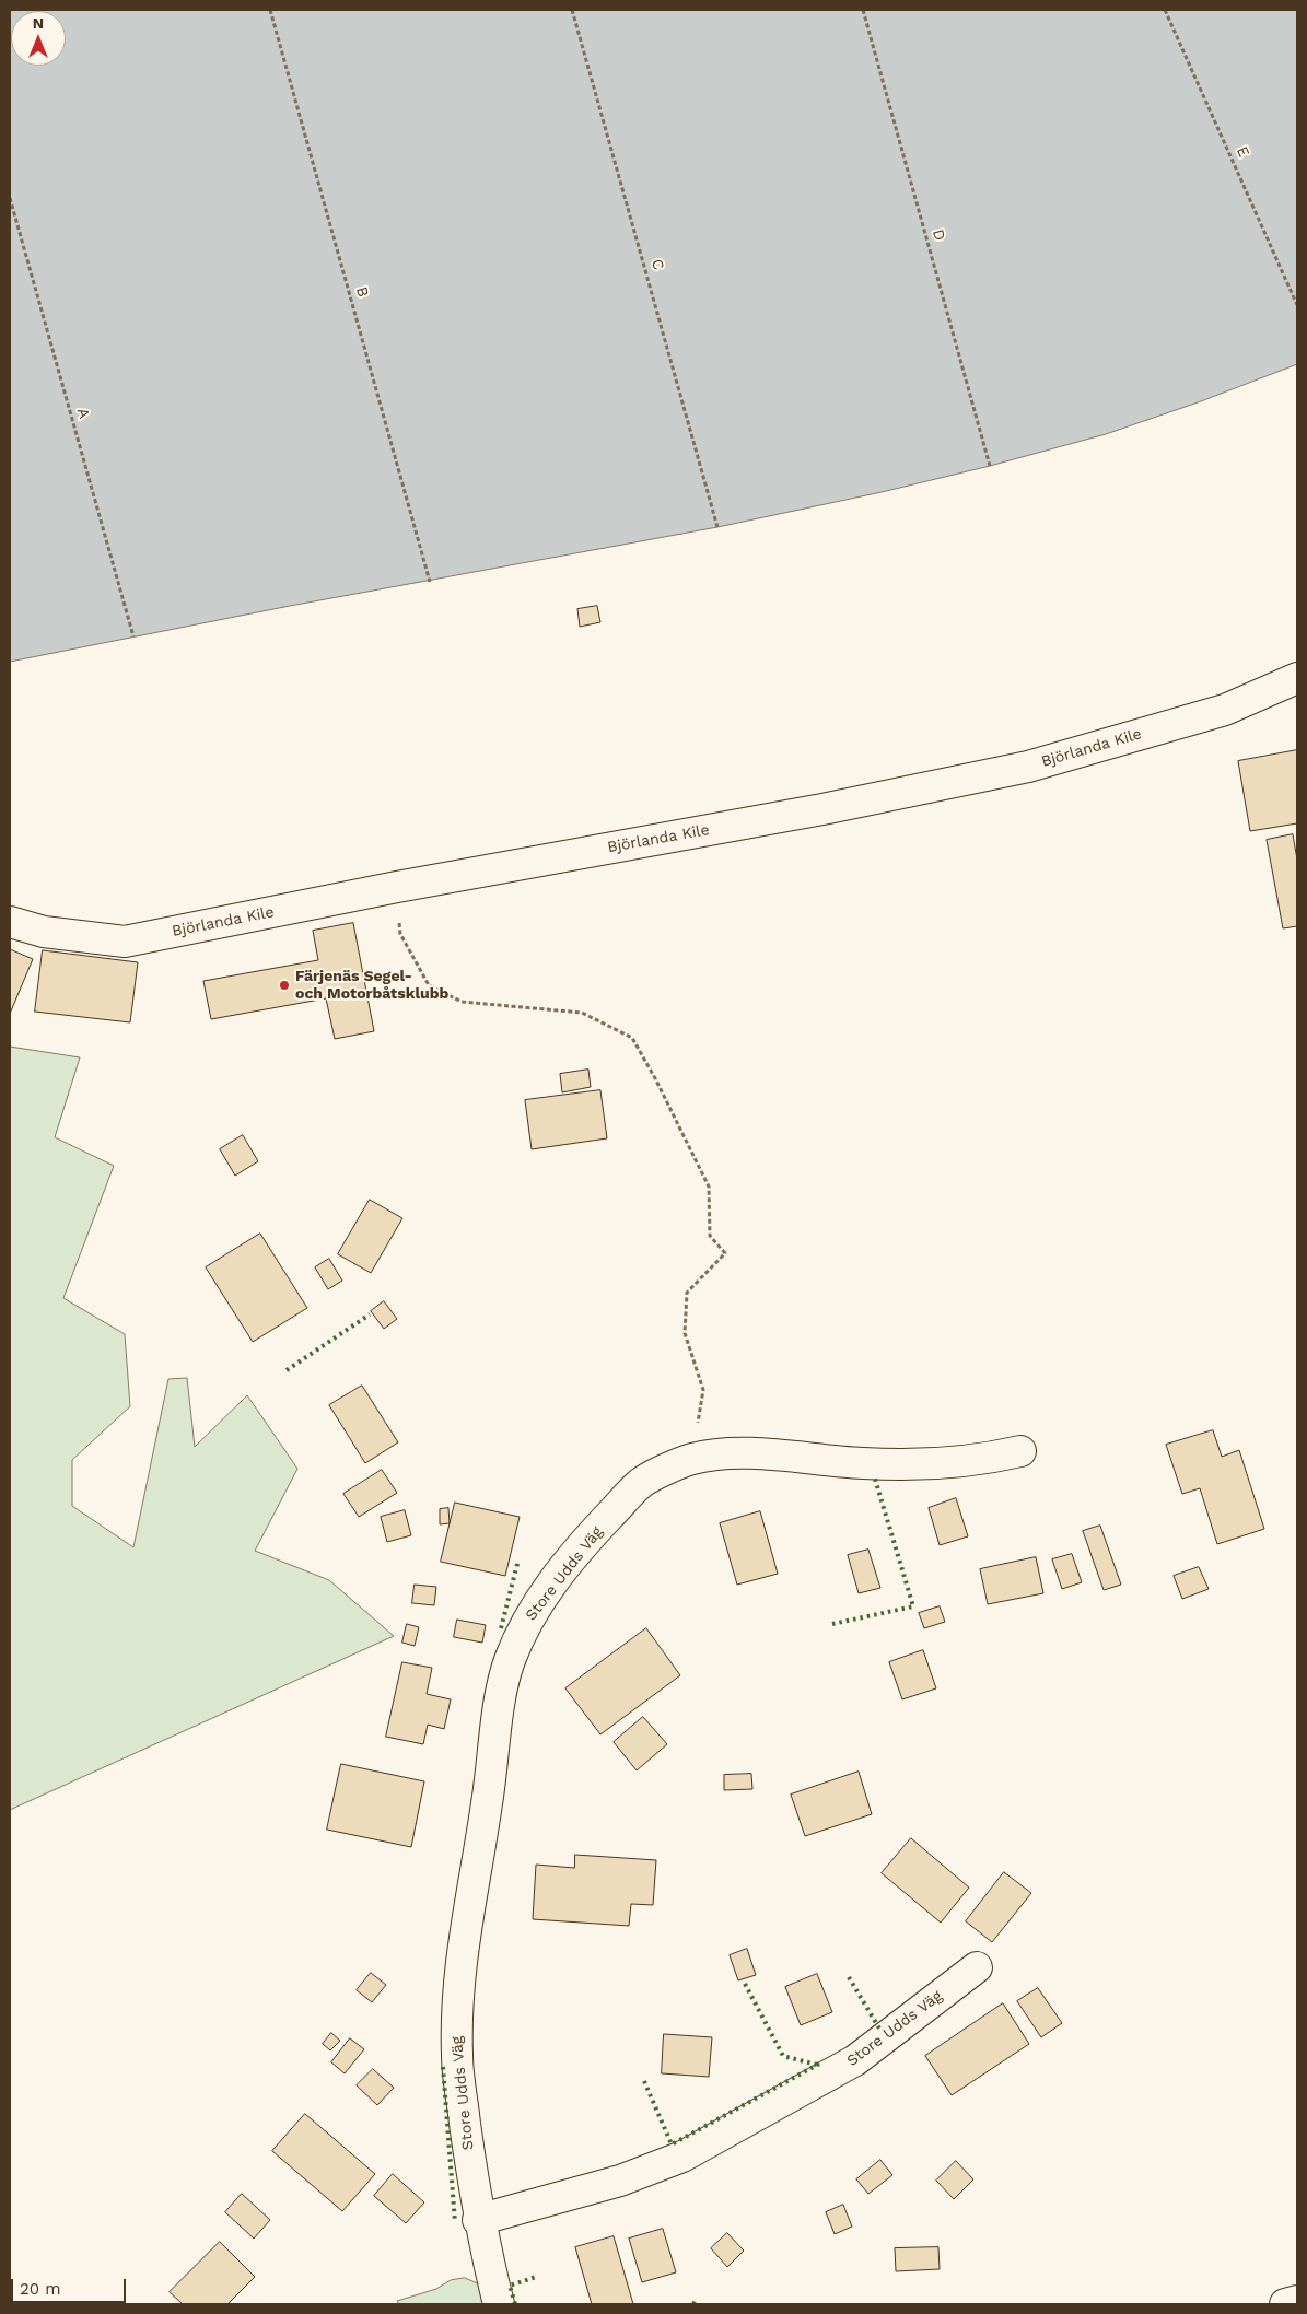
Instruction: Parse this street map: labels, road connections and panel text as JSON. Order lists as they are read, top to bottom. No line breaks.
{"streets":{"street":["Björlanda Kile","Store Udds Väg"],"path":["E","D","C","B","A"]},"places":["Färjenäs Segel- och Motorbåtsklubb"],"scale_bar":"20 m","north":"top"}
